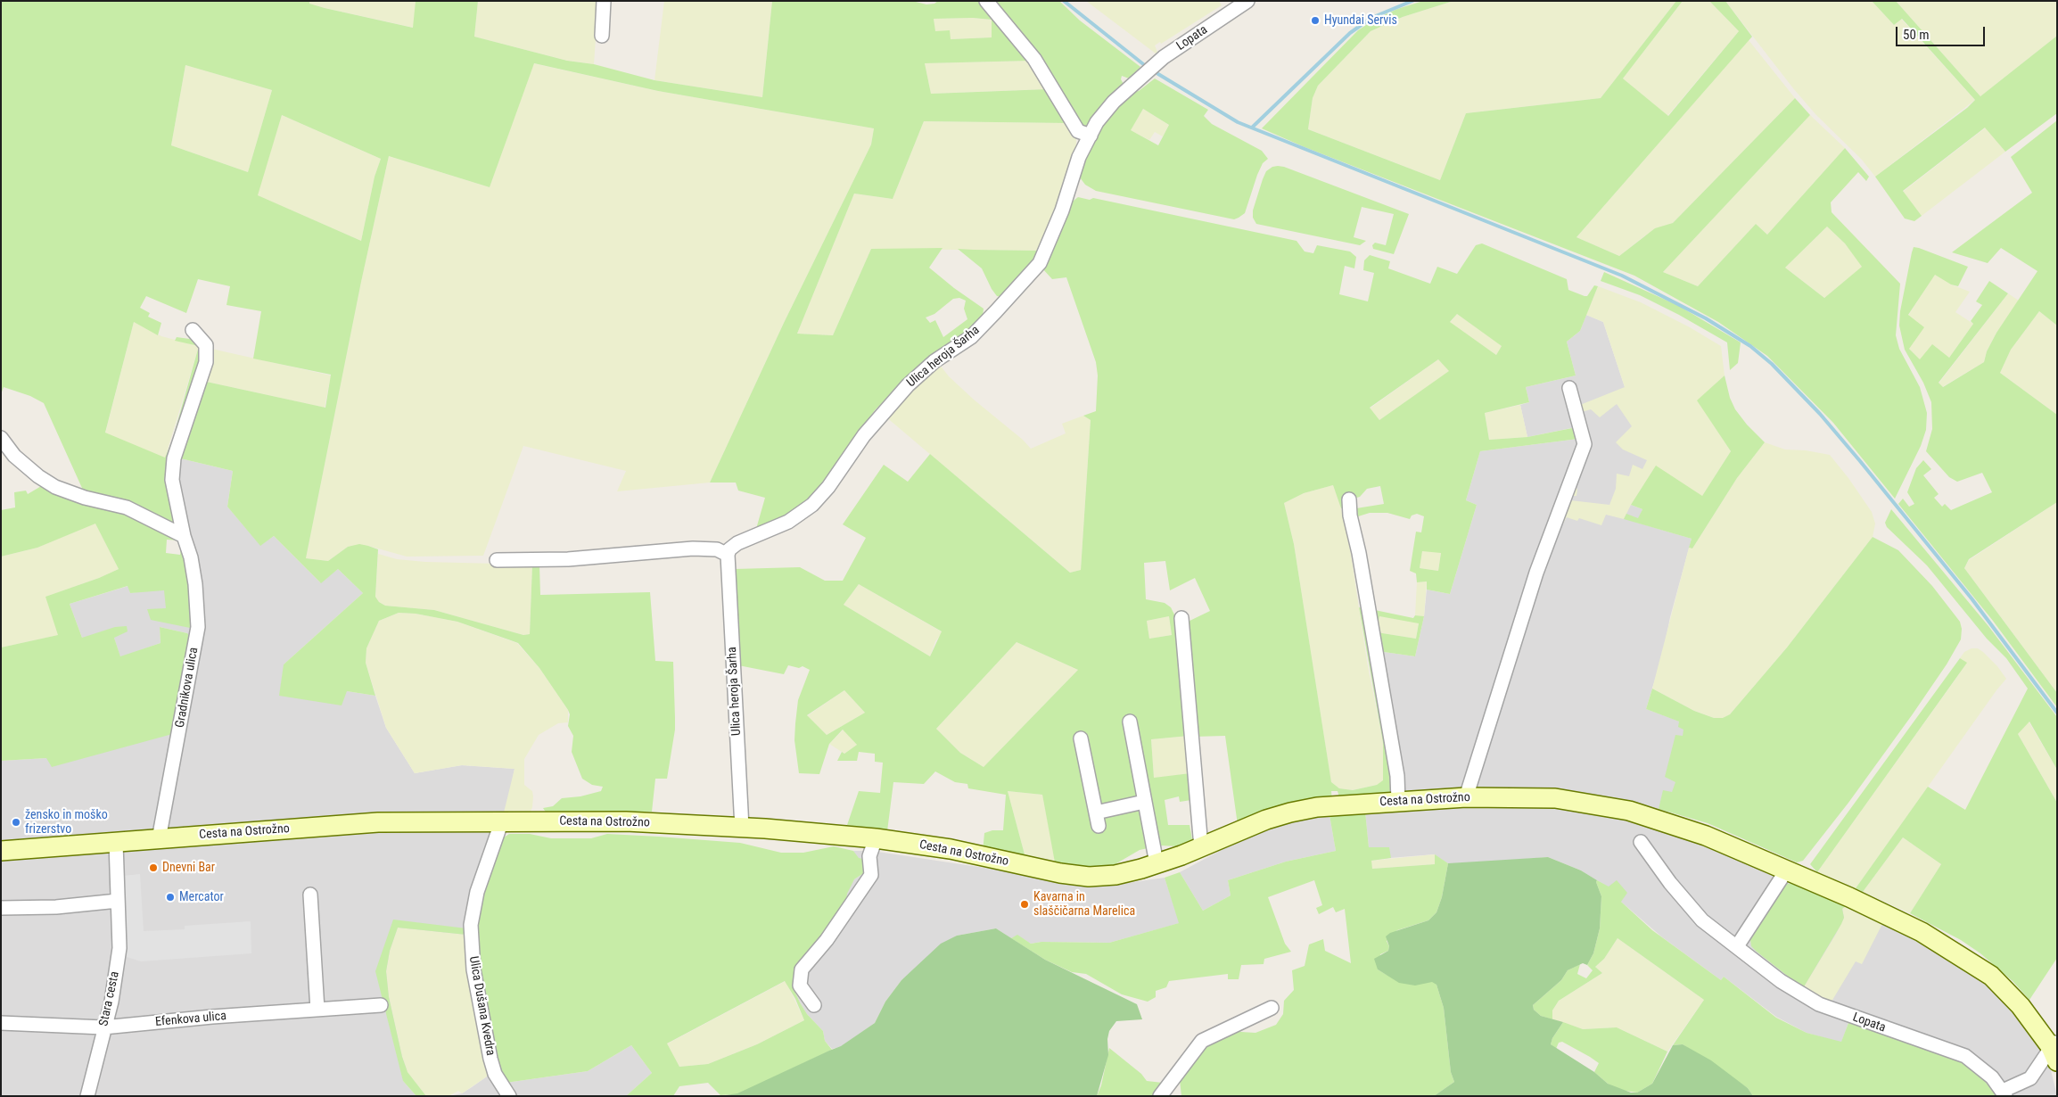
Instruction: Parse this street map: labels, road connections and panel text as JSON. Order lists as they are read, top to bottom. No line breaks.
{"streets":{"street":["Lopata","Ulica heroja Šarha","Gradnikova ulica","Cesta na Ostrožno","Stara cesta","Ulica Dušana Kvedra","Efenkova ulica"]},"crossings":[["Lopata","Ulica heroja Šarha"],["Lopata","Cesta na Ostrožno"],["Ulica heroja Šarha","Cesta na Ostrožno"],["Gradnikova ulica","Cesta na Ostrožno"],["Cesta na Ostrožno","Stara cesta"],["Cesta na Ostrožno","Ulica Dušana Kvedra"],["Stara cesta","Efenkova ulica"]],"places":["Hyundai Servis","žensko in moško frizerstvo","Dnevni Bar","Mercator","Kavarna in slaščičarna Marelica"],"scale_bar":"50 m"}
